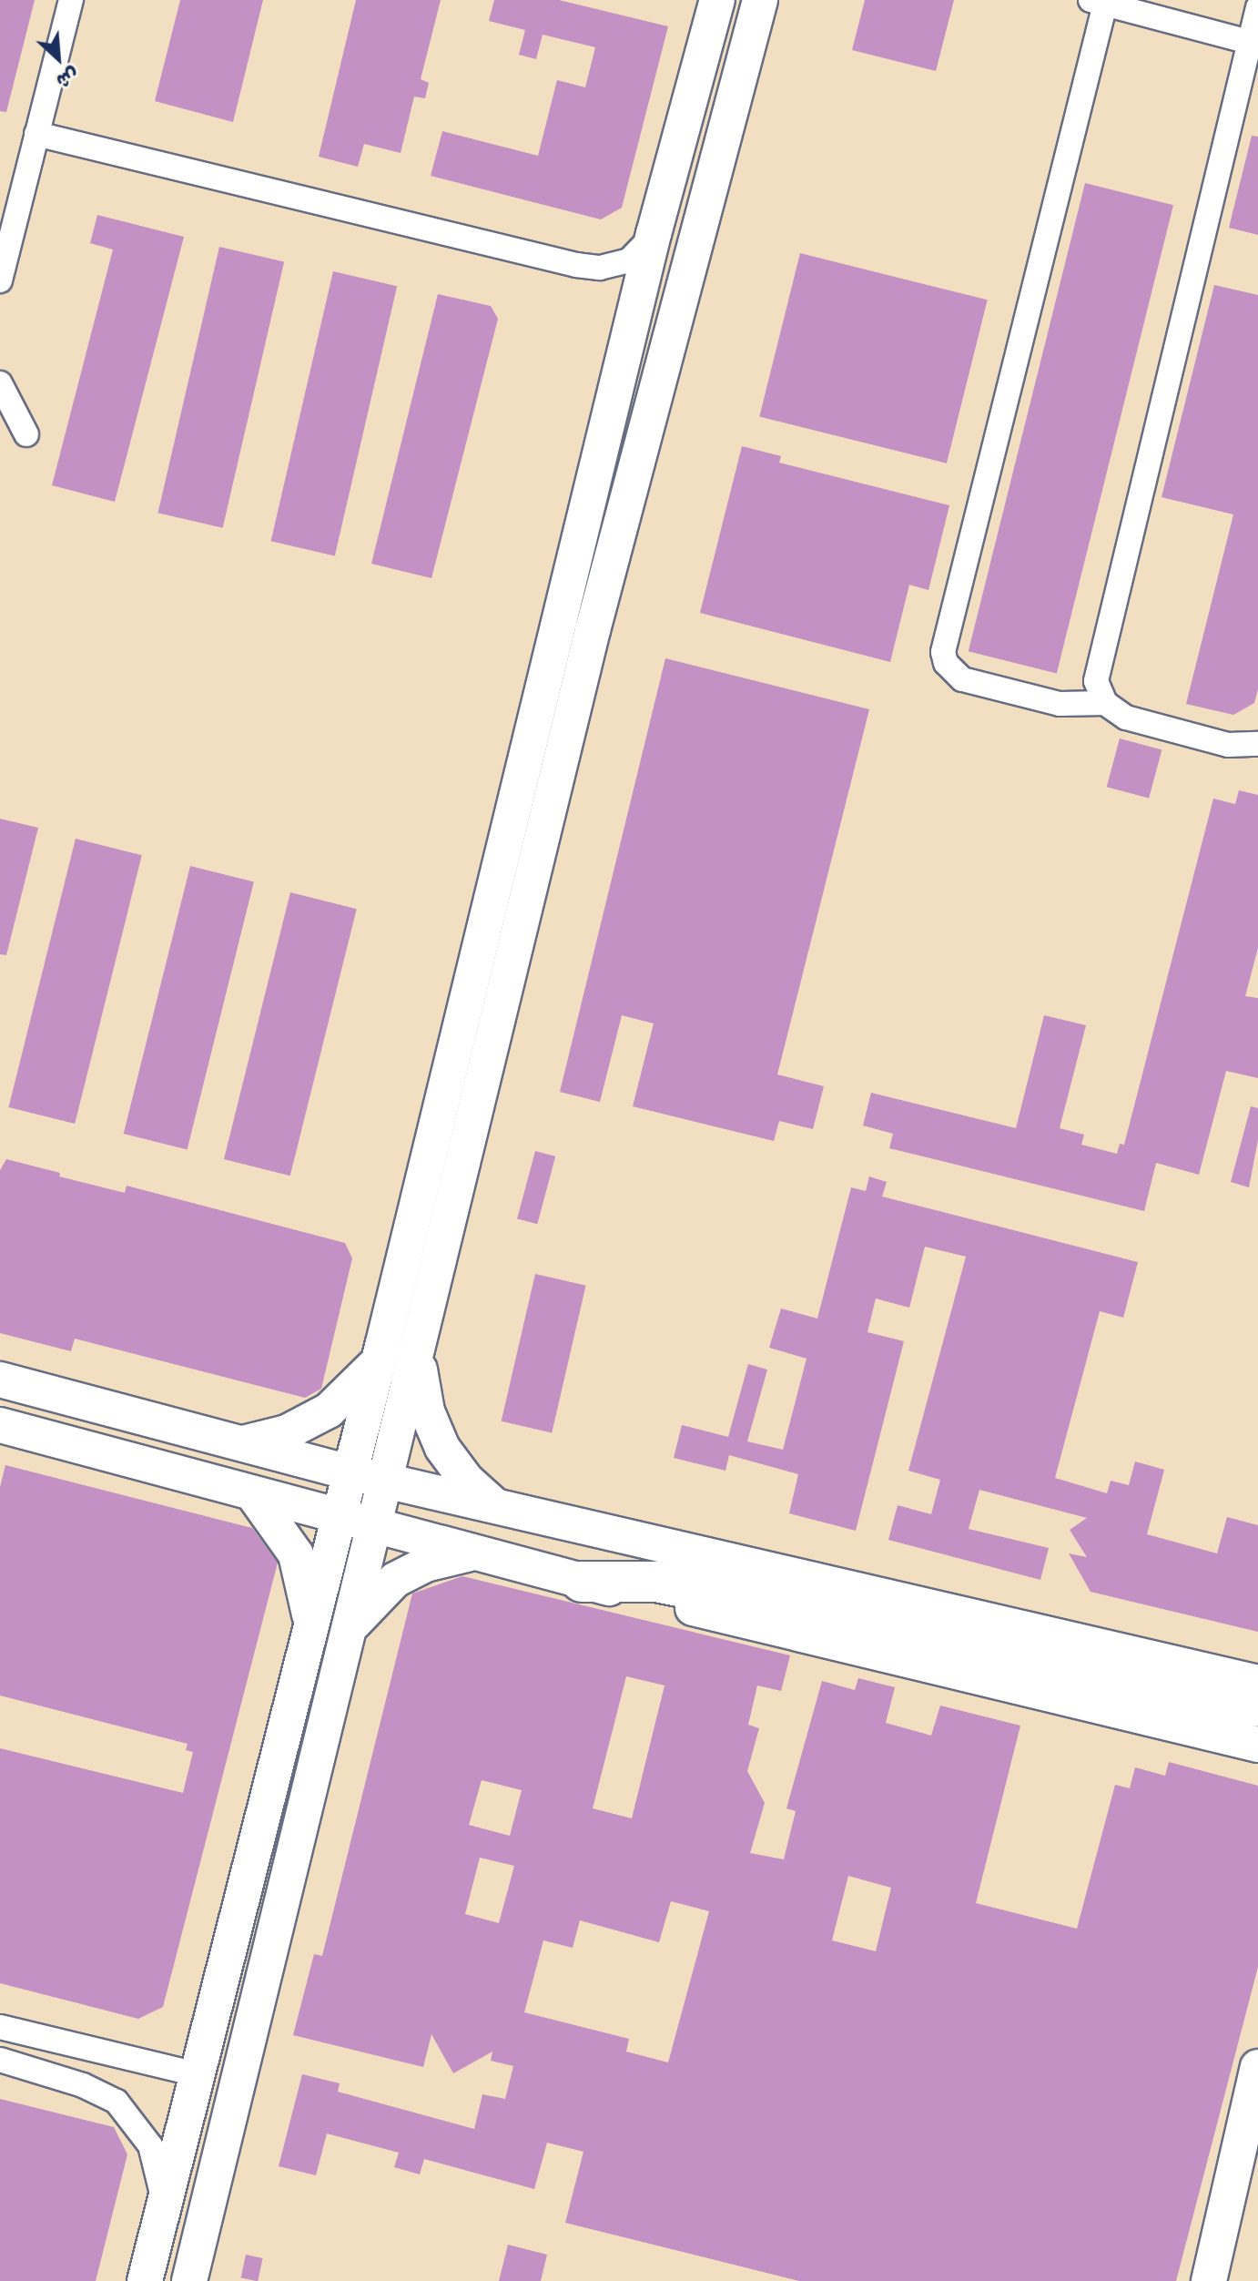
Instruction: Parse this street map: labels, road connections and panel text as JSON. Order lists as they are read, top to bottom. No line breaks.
{"north":"bottom right"}
